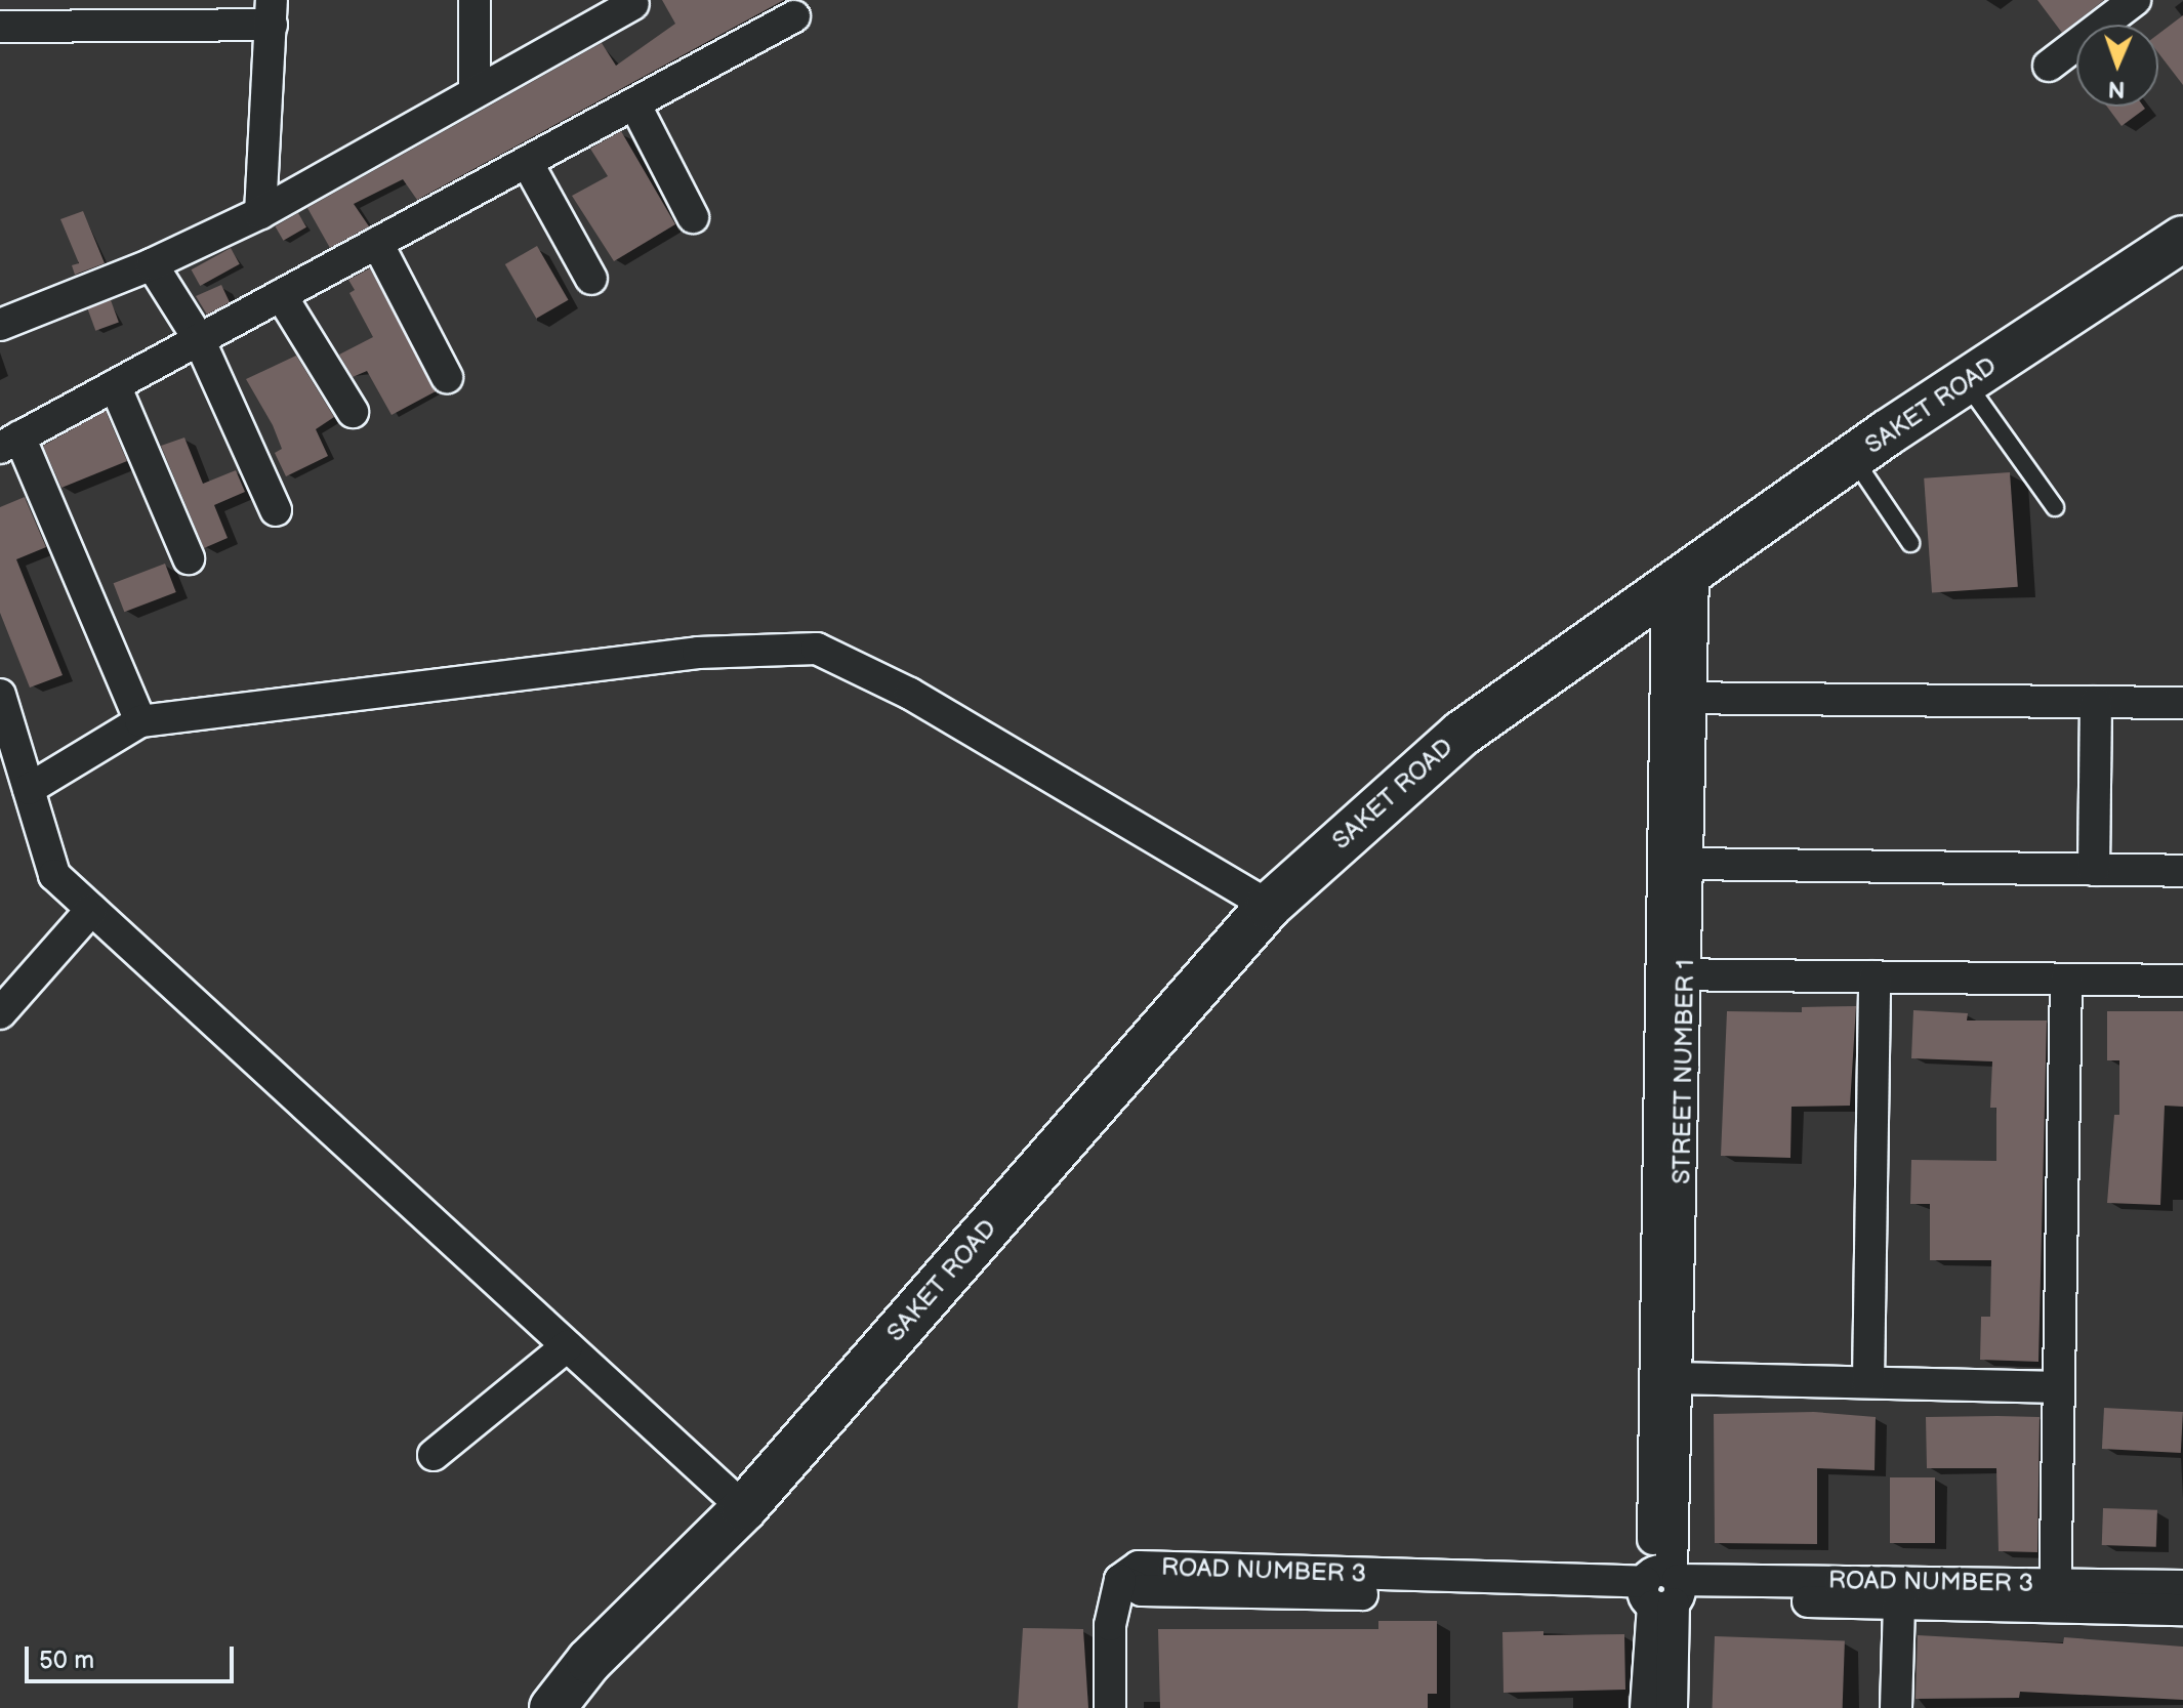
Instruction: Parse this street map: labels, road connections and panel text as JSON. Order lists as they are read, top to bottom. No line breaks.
{"streets":{"street":["SAKET ROAD","STREET NUMBER 1","ROAD NUMBER 3"]},"crossings":[["SAKET ROAD","STREET NUMBER 1"],["STREET NUMBER 1","ROAD NUMBER 3"]],"scale_bar":"50 m","north":"bottom"}
